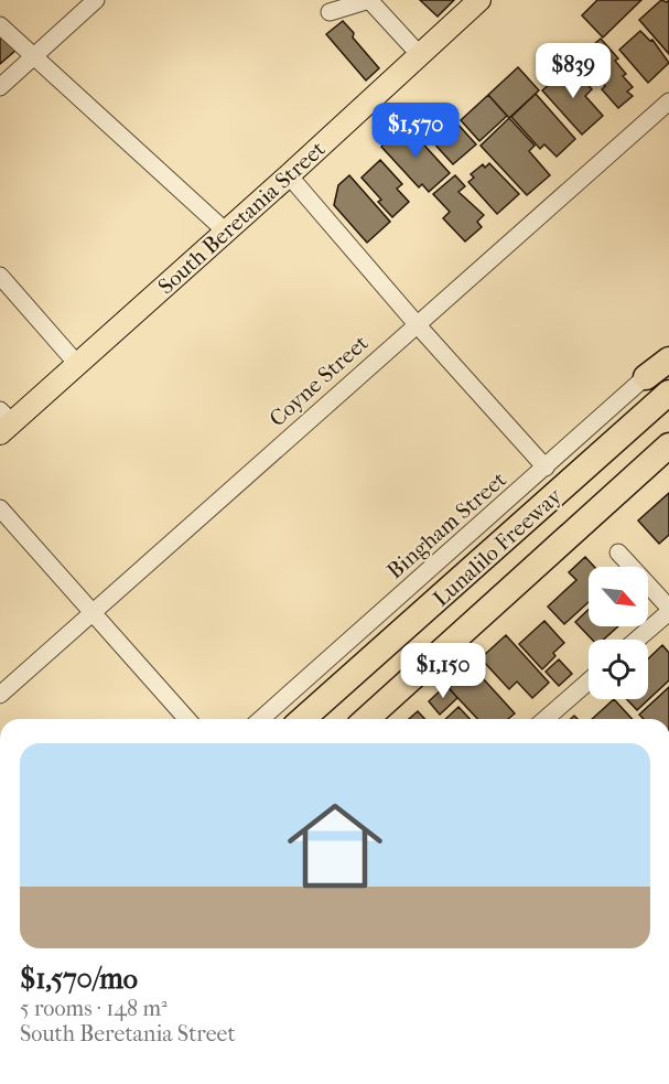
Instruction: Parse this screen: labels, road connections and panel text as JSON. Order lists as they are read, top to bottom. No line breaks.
{"streets":{"highway":["Lunalilo Freeway"],"main road":["South Beretania Street"],"street":["Coyne Street","Bingham Street"]},"north":"bottom right","page":{"price":["$839","$1,570","$1,150"],"list":[{"name":"$1,570/mo","note":"5 rooms · 148 m² · South Beretania Street"}]}}
